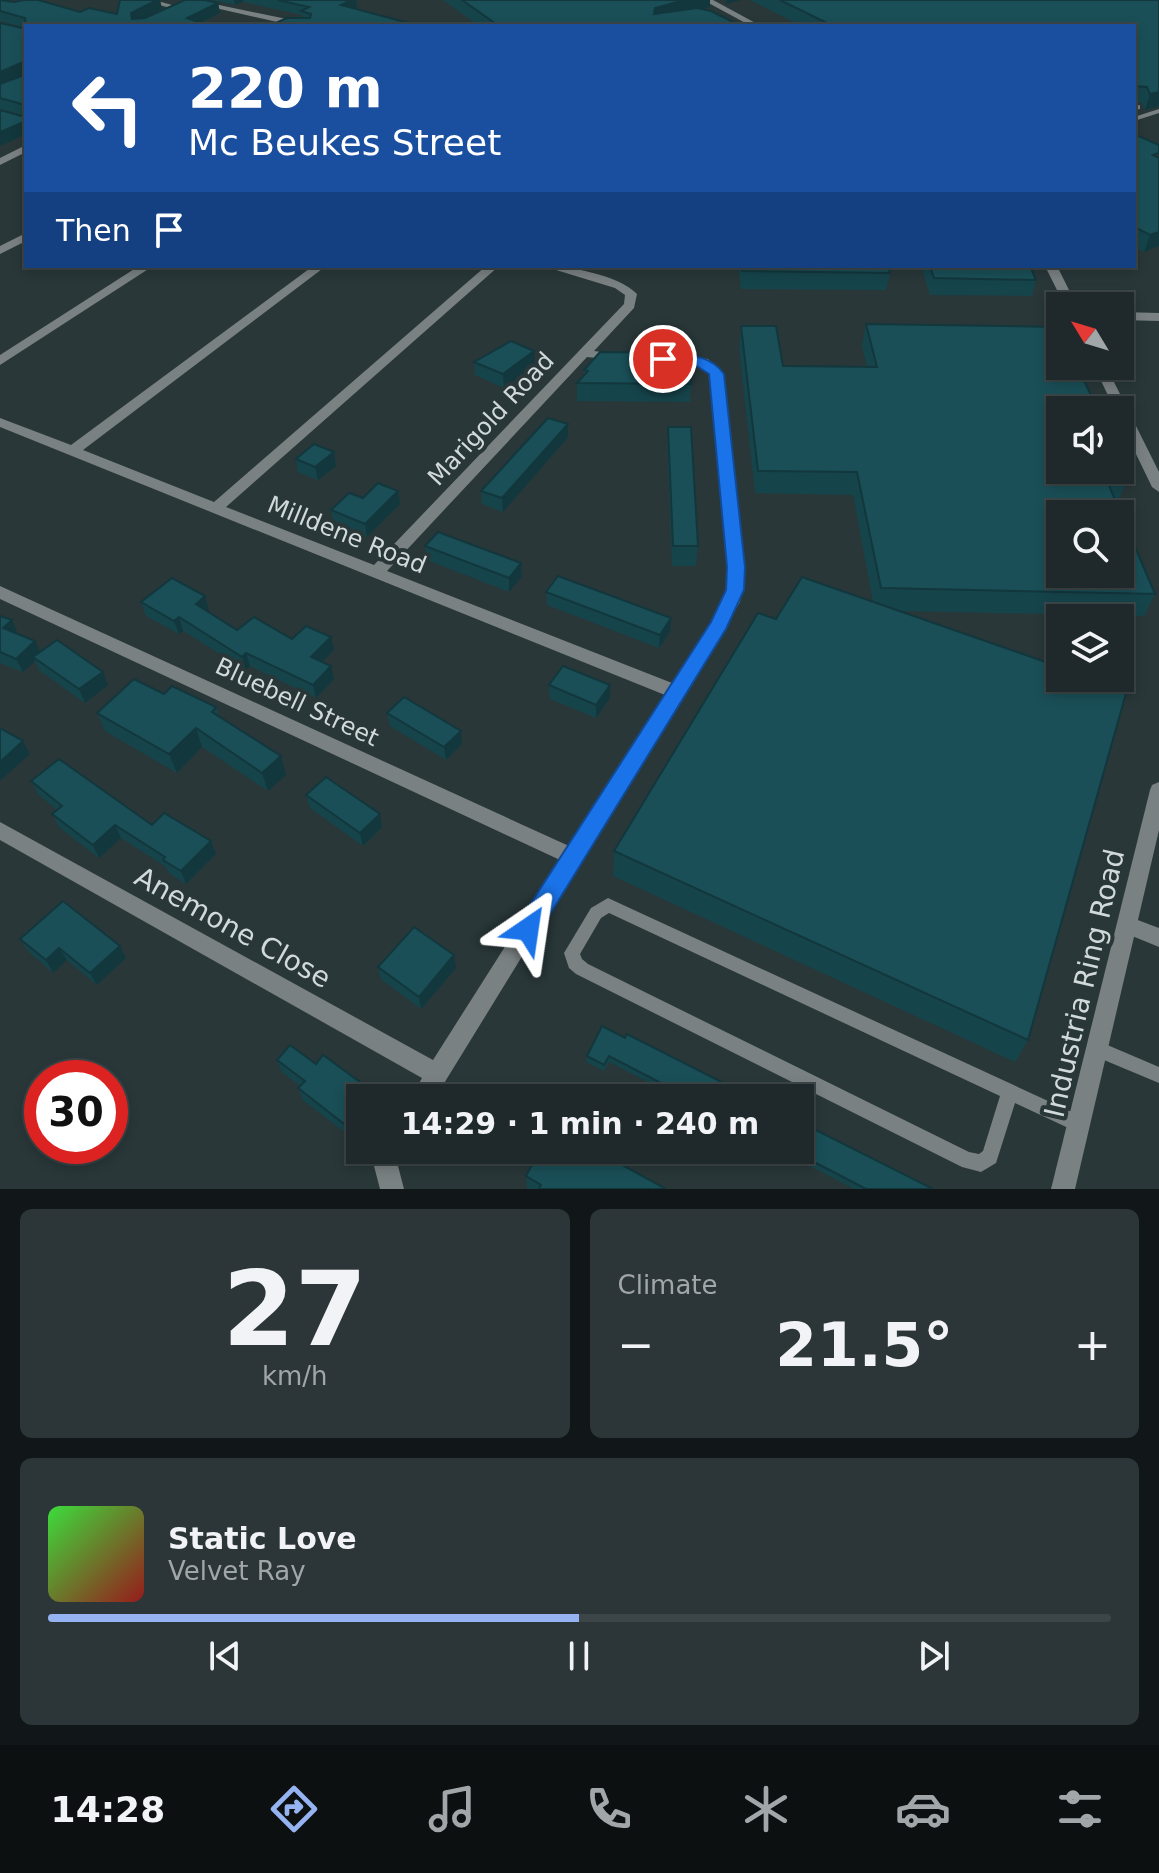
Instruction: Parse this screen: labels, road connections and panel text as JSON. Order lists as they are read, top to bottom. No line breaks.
{"streets":{"street":["Marigold Road","Milldene Road","Bluebell Street","Anemone Close","Industria Ring Road"]},"crossings":[["Marigold Road","Milldene Road"]],"north":"top left","page":{"turn":["220 m","Mc Beukes Street"],"then":"Then","limit":"30","trip":"14:29 · 1 min · 240 m","tile":[["27","km/h"],"Climate"],"heat":["−","21.5°","+"],"song":["Static Love","Velvet Ray"],"tabs":"14:28"}}
